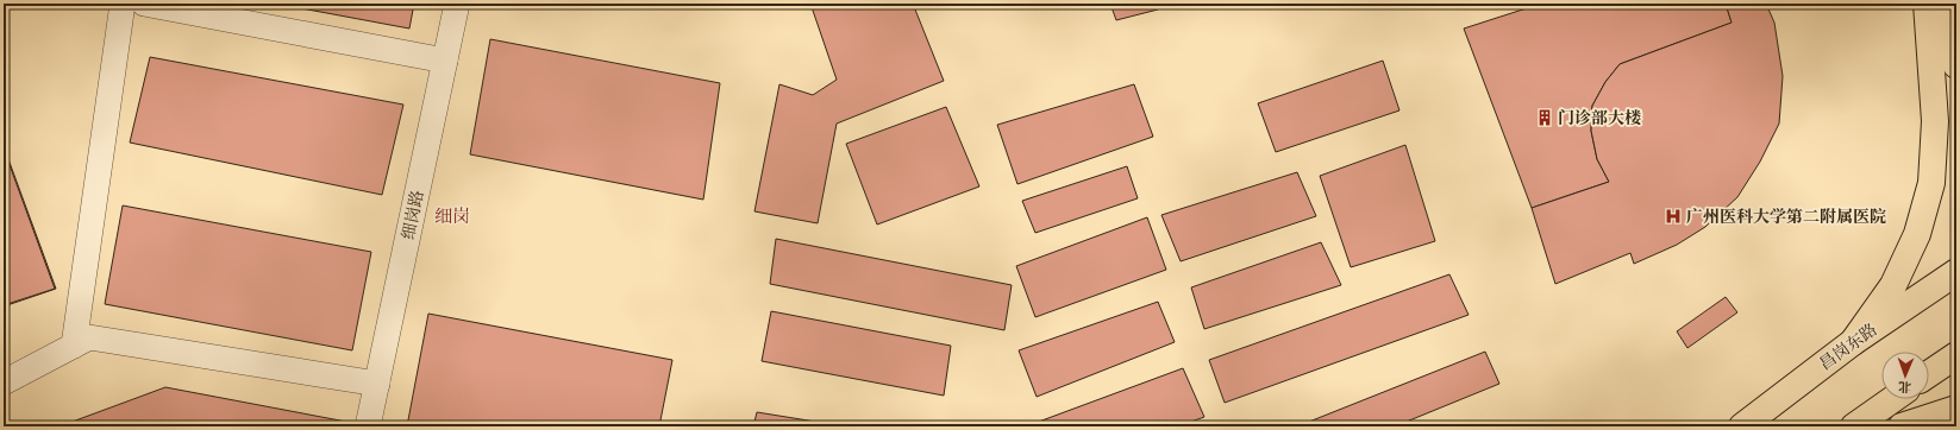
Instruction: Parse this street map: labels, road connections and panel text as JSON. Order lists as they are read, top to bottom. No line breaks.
{"streets":{"main road":["昌岗东路"],"street":["细岗路"]},"districts":["细岗"],"places":{"building":["门诊部大楼"],"hospital":["广州医科大学第二附属医院"]},"north":"bottom"}
